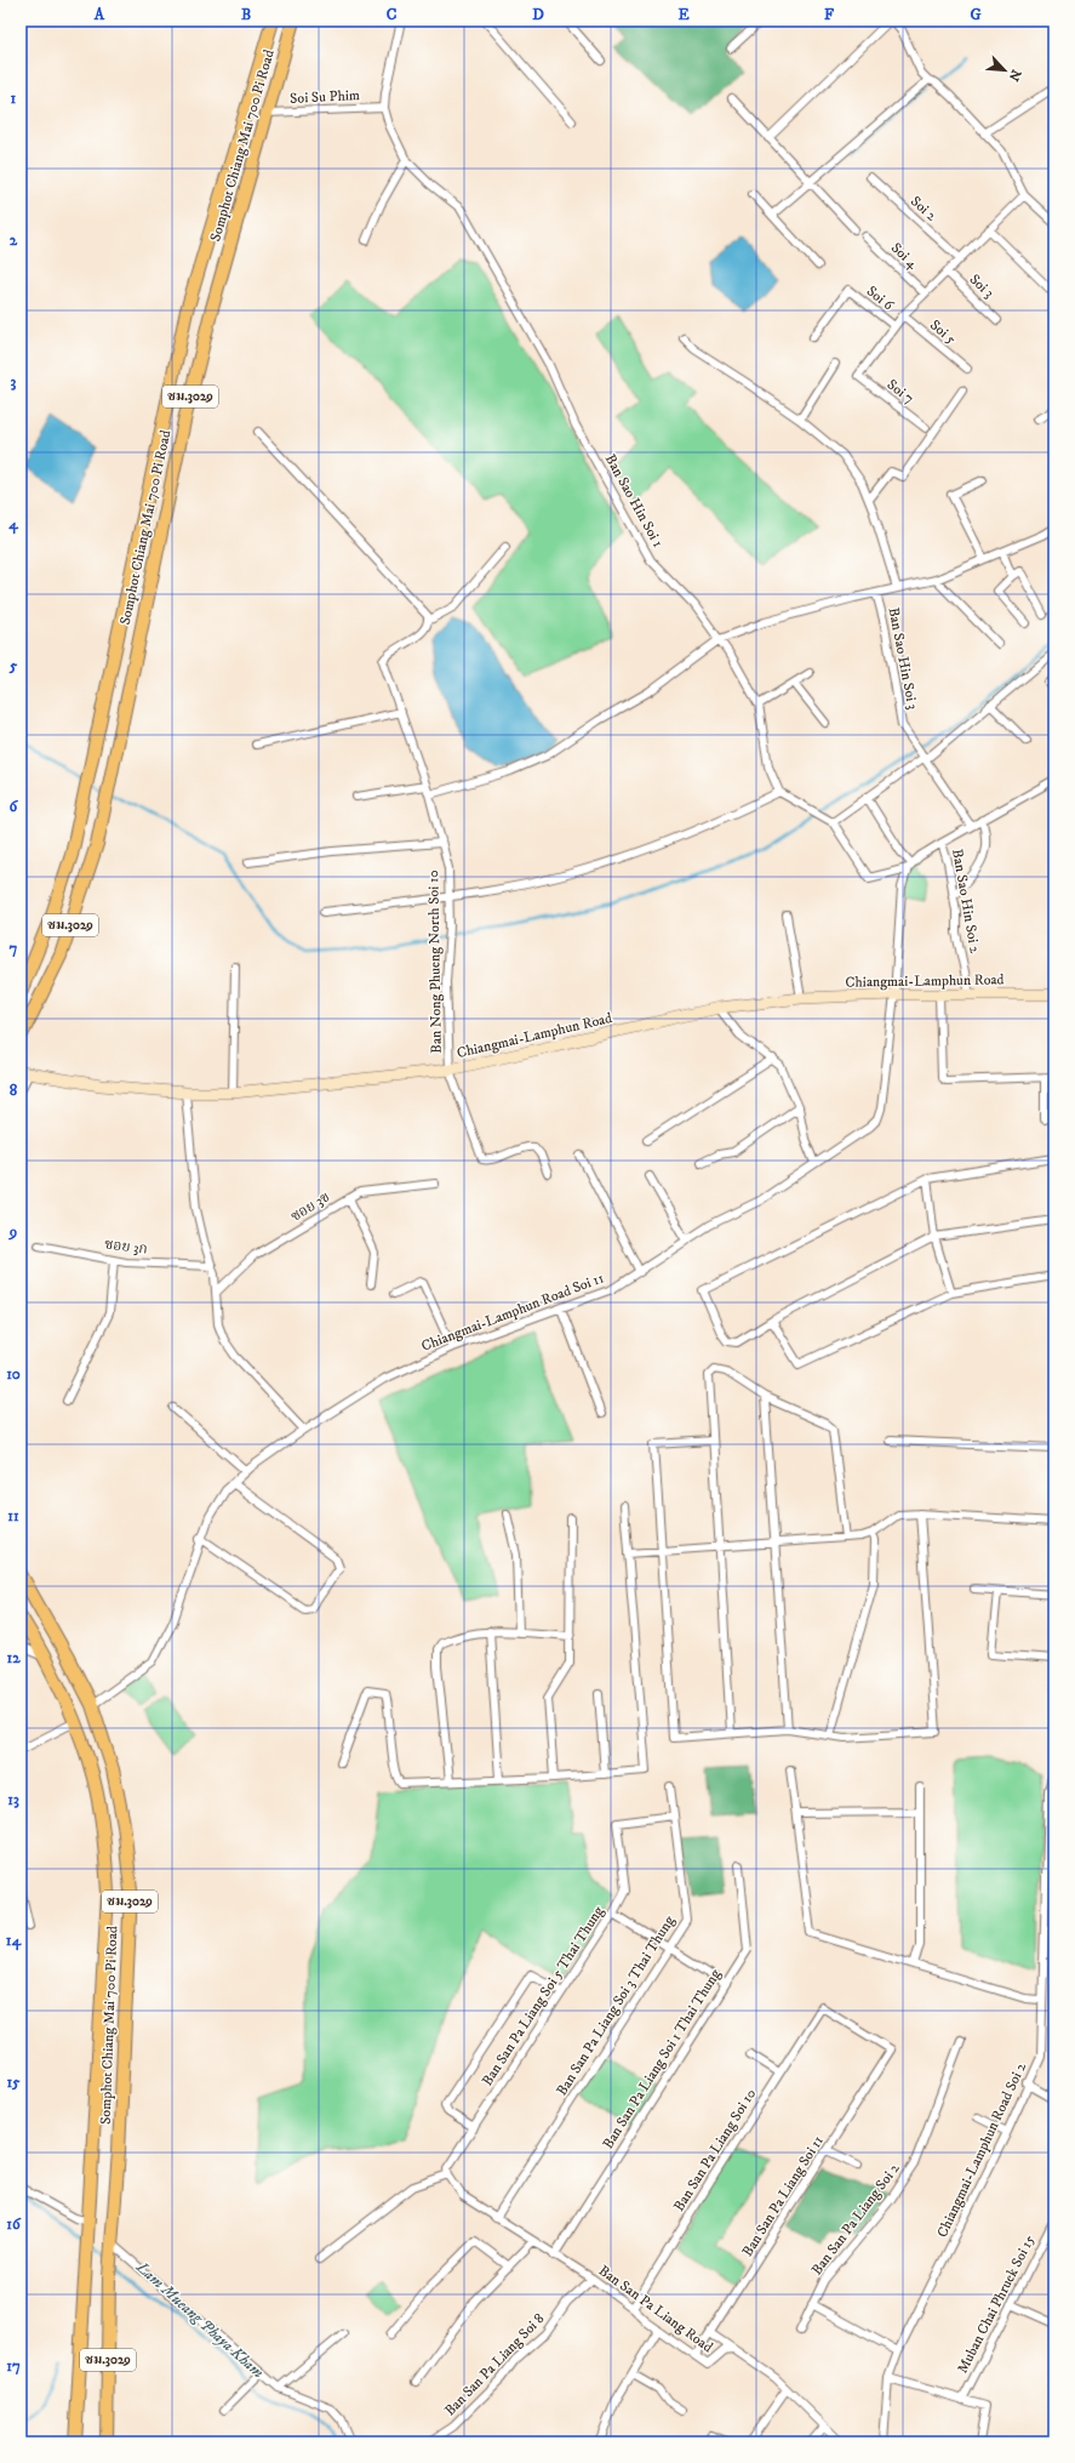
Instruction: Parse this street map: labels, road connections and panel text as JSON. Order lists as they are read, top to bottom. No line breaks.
{"streets":{"main road":["Somphot Chiang Mai 700 Pi Road","ชม.3029","Chiangmai-Lamphun Road"],"street":["Soi Su Phim","Soi 2","Soi 4","Soi 3","Soi 6","Soi 5","Soi 7","Ban Sao Hin Soi 1","Ban Sao Hin Soi 3","Ban Sao Hin Soi 2","Ban Nong Phueng North Soi 10","ซอย 3ข","ซอย 3ก","Chiangmai-Lamphun Road Soi 11","Ban San Pa Liang Soi 5 Thai Thung","Ban San Pa Liang Soi 3 Thai Thung","Ban San Pa Liang Soi 1 Thai Thung","Ban San Pa Liang Soi 10","Chiangmai-Lamphun Road Soi 2","Ban San Pa Liang Soi 11","Ban San Pa Liang Soi 2","Muban Chai Phruek Soi 15","Ban San Pa Liang Road","Ban San Pa Liang Soi 8"]},"crossings":[["Soi Su Phim","Somphot Chiang Mai 700 Pi Road"],["Soi Su Phim","Ban Sao Hin Soi 1"],["Somphot Chiang Mai 700 Pi Road","Chiangmai-Lamphun Road Soi 11"],["Soi 6","Soi 7"],["Ban Sao Hin Soi 2","Chiangmai-Lamphun Road"],["Ban Nong Phueng North Soi 10","Chiangmai-Lamphun Road"],["Chiangmai-Lamphun Road","Chiangmai-Lamphun Road Soi 11"],["Ban San Pa Liang Soi 5 Thai Thung","Ban San Pa Liang Soi 3 Thai Thung"],["Ban San Pa Liang Soi 5 Thai Thung","Ban San Pa Liang Road"],["Ban San Pa Liang Soi 3 Thai Thung","Ban San Pa Liang Road"],["Ban San Pa Liang Soi 1 Thai Thung","Ban San Pa Liang Road"],["Ban San Pa Liang Soi 10","Ban San Pa Liang Soi 11"],["Ban San Pa Liang Soi 10","Ban San Pa Liang Road"],["Ban San Pa Liang Soi 11","Ban San Pa Liang Road"],["Ban San Pa Liang Road","Ban San Pa Liang Soi 8"]],"water":["Lam Mueang Phaya Kham"],"north":"bottom right","grid":{"columns":["A","B","C","D","E","F","G"],"rows":["1","2","3","4","5","6","7","8","9","10","11","12","13","14","15","16","17"]}}
